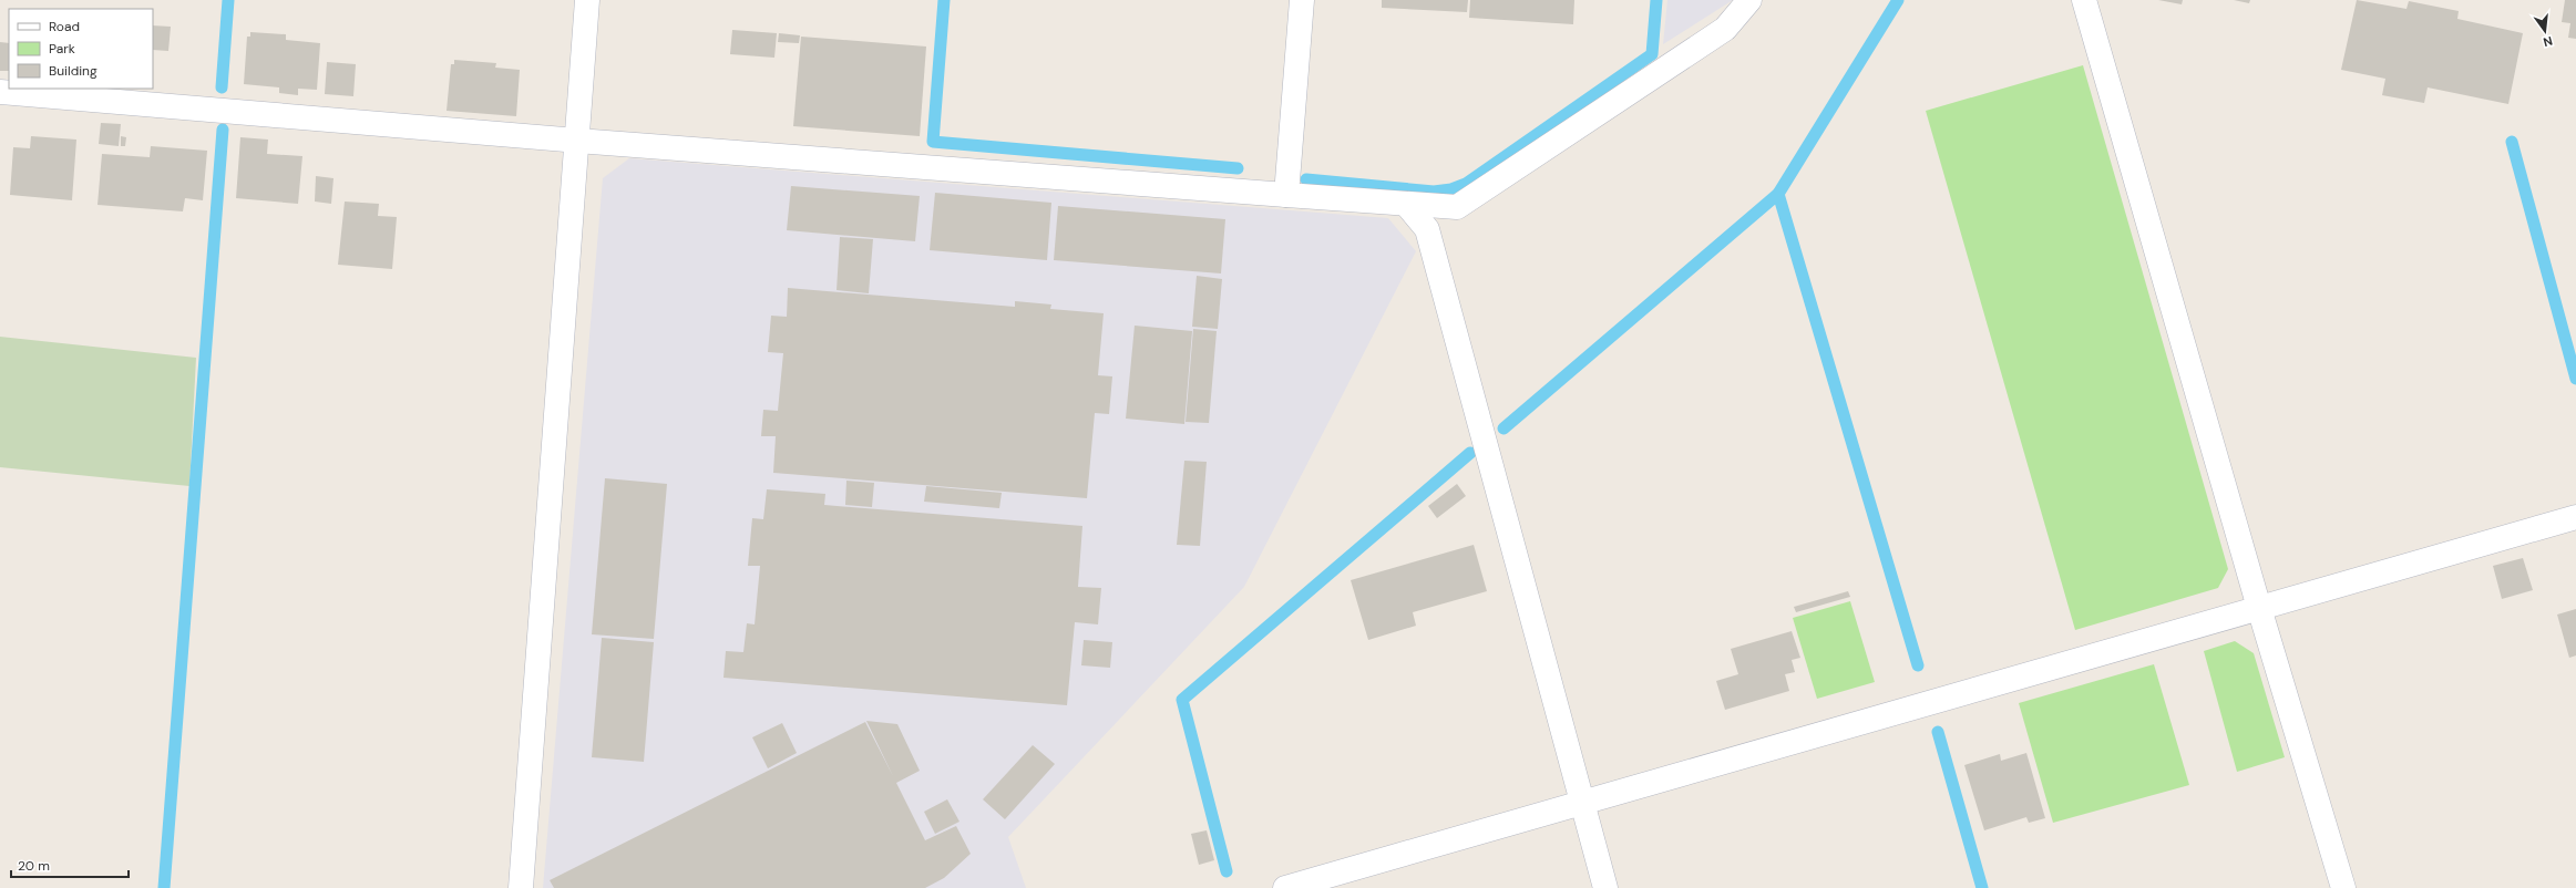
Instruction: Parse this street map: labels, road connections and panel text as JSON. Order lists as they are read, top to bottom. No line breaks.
{"legend":["Road","Park","Building"],"scale_bar":"20 m","north":"bottom"}
